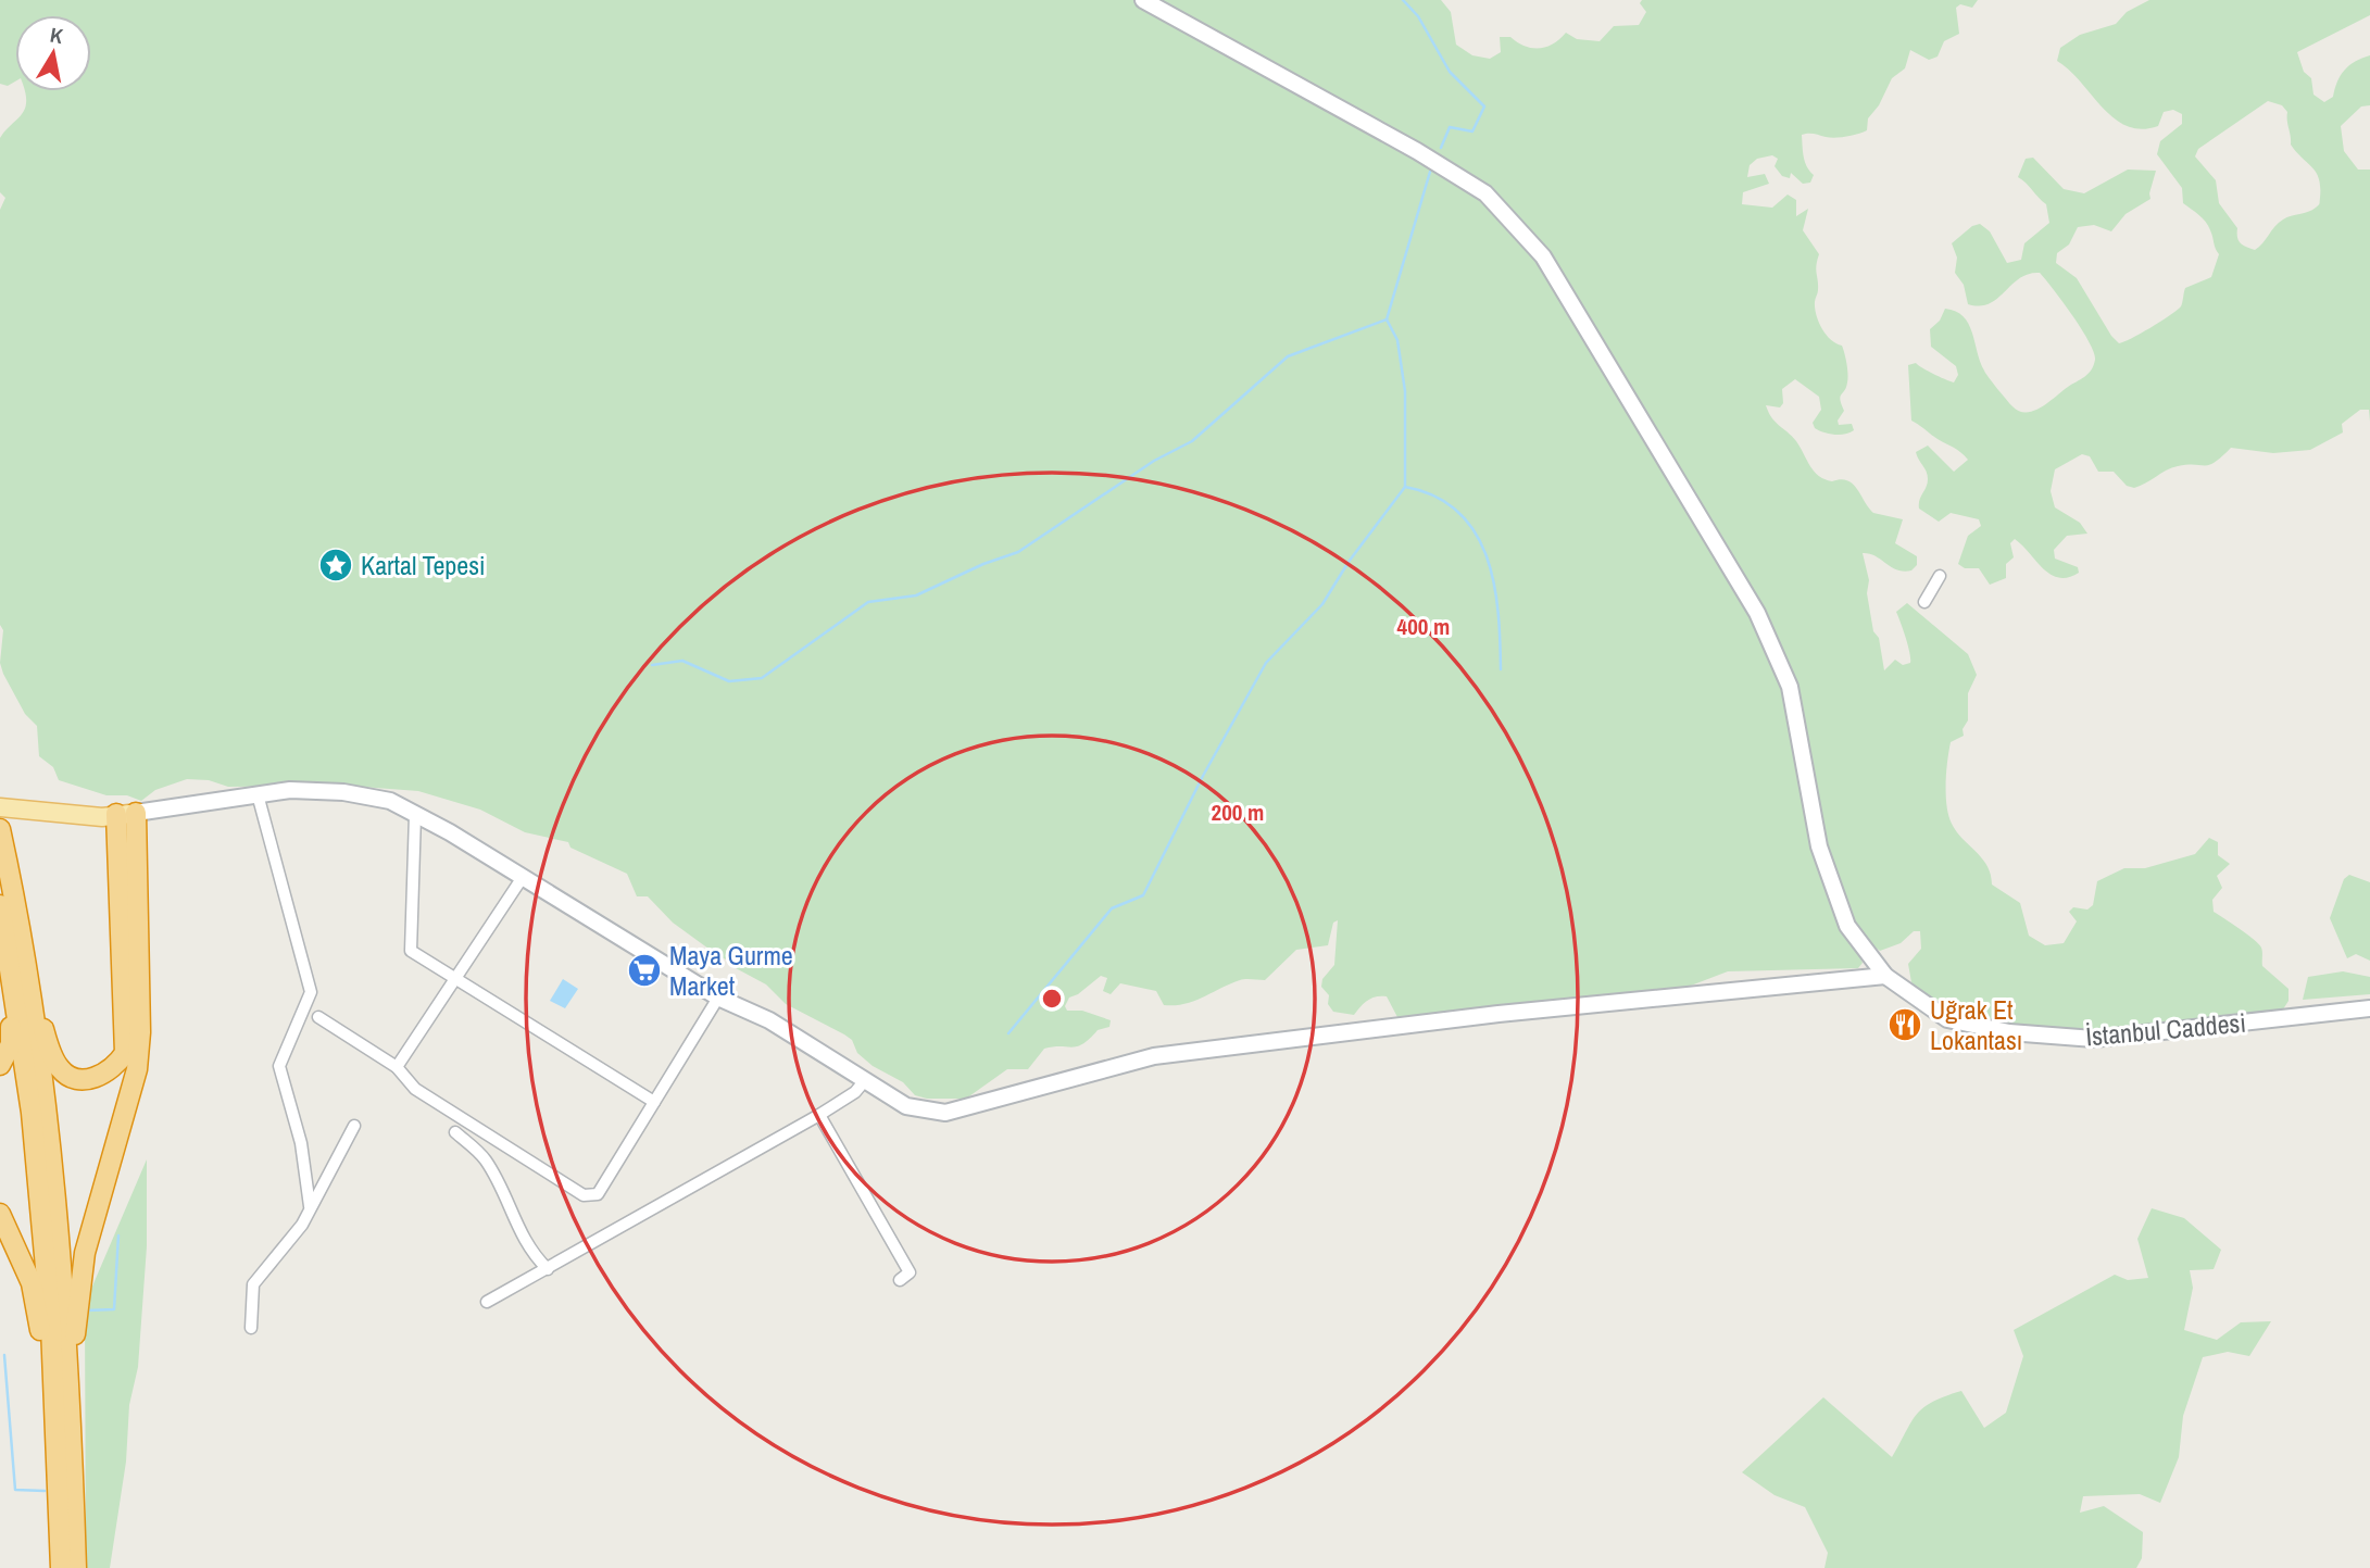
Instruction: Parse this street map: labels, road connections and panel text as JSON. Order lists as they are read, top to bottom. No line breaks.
{"streets":{"street":["İstanbul Caddesi"]},"places":{"place":["Kartal Tepesi"],"supermarket":["Maya Gurme Market"],"restaurant":["Uğrak Et Lokantası"]},"north":"top","rings":["400 m","200 m"]}
